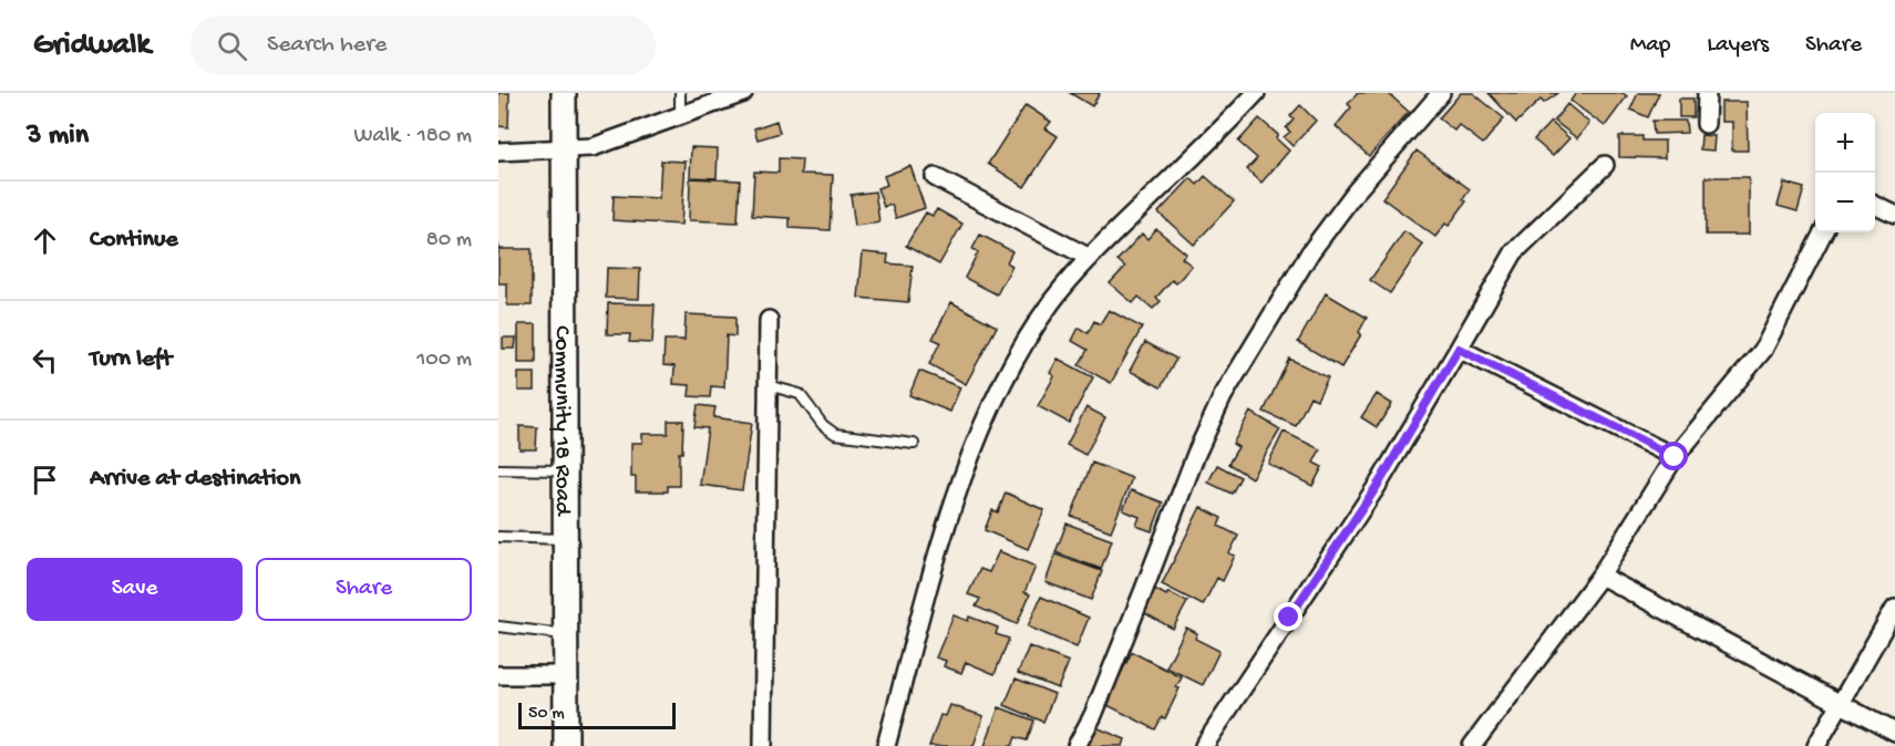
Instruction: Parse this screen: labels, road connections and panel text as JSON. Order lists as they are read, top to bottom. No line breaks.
{"streets":{"main road":["Community 18 Road"]},"scale_bar":"50 m","page":{"header":"Gridwalk","search":"Search here","nav":["Map","Layers","Share"],"heading":["3 min","Walk · 180 m"],"map_buttons":["+","−"],"list":[["Continue","80 m"],["Turn left","100 m"],"Arrive at destination"],"buttons":["Save","Share"],"scale":"50 m"}}
